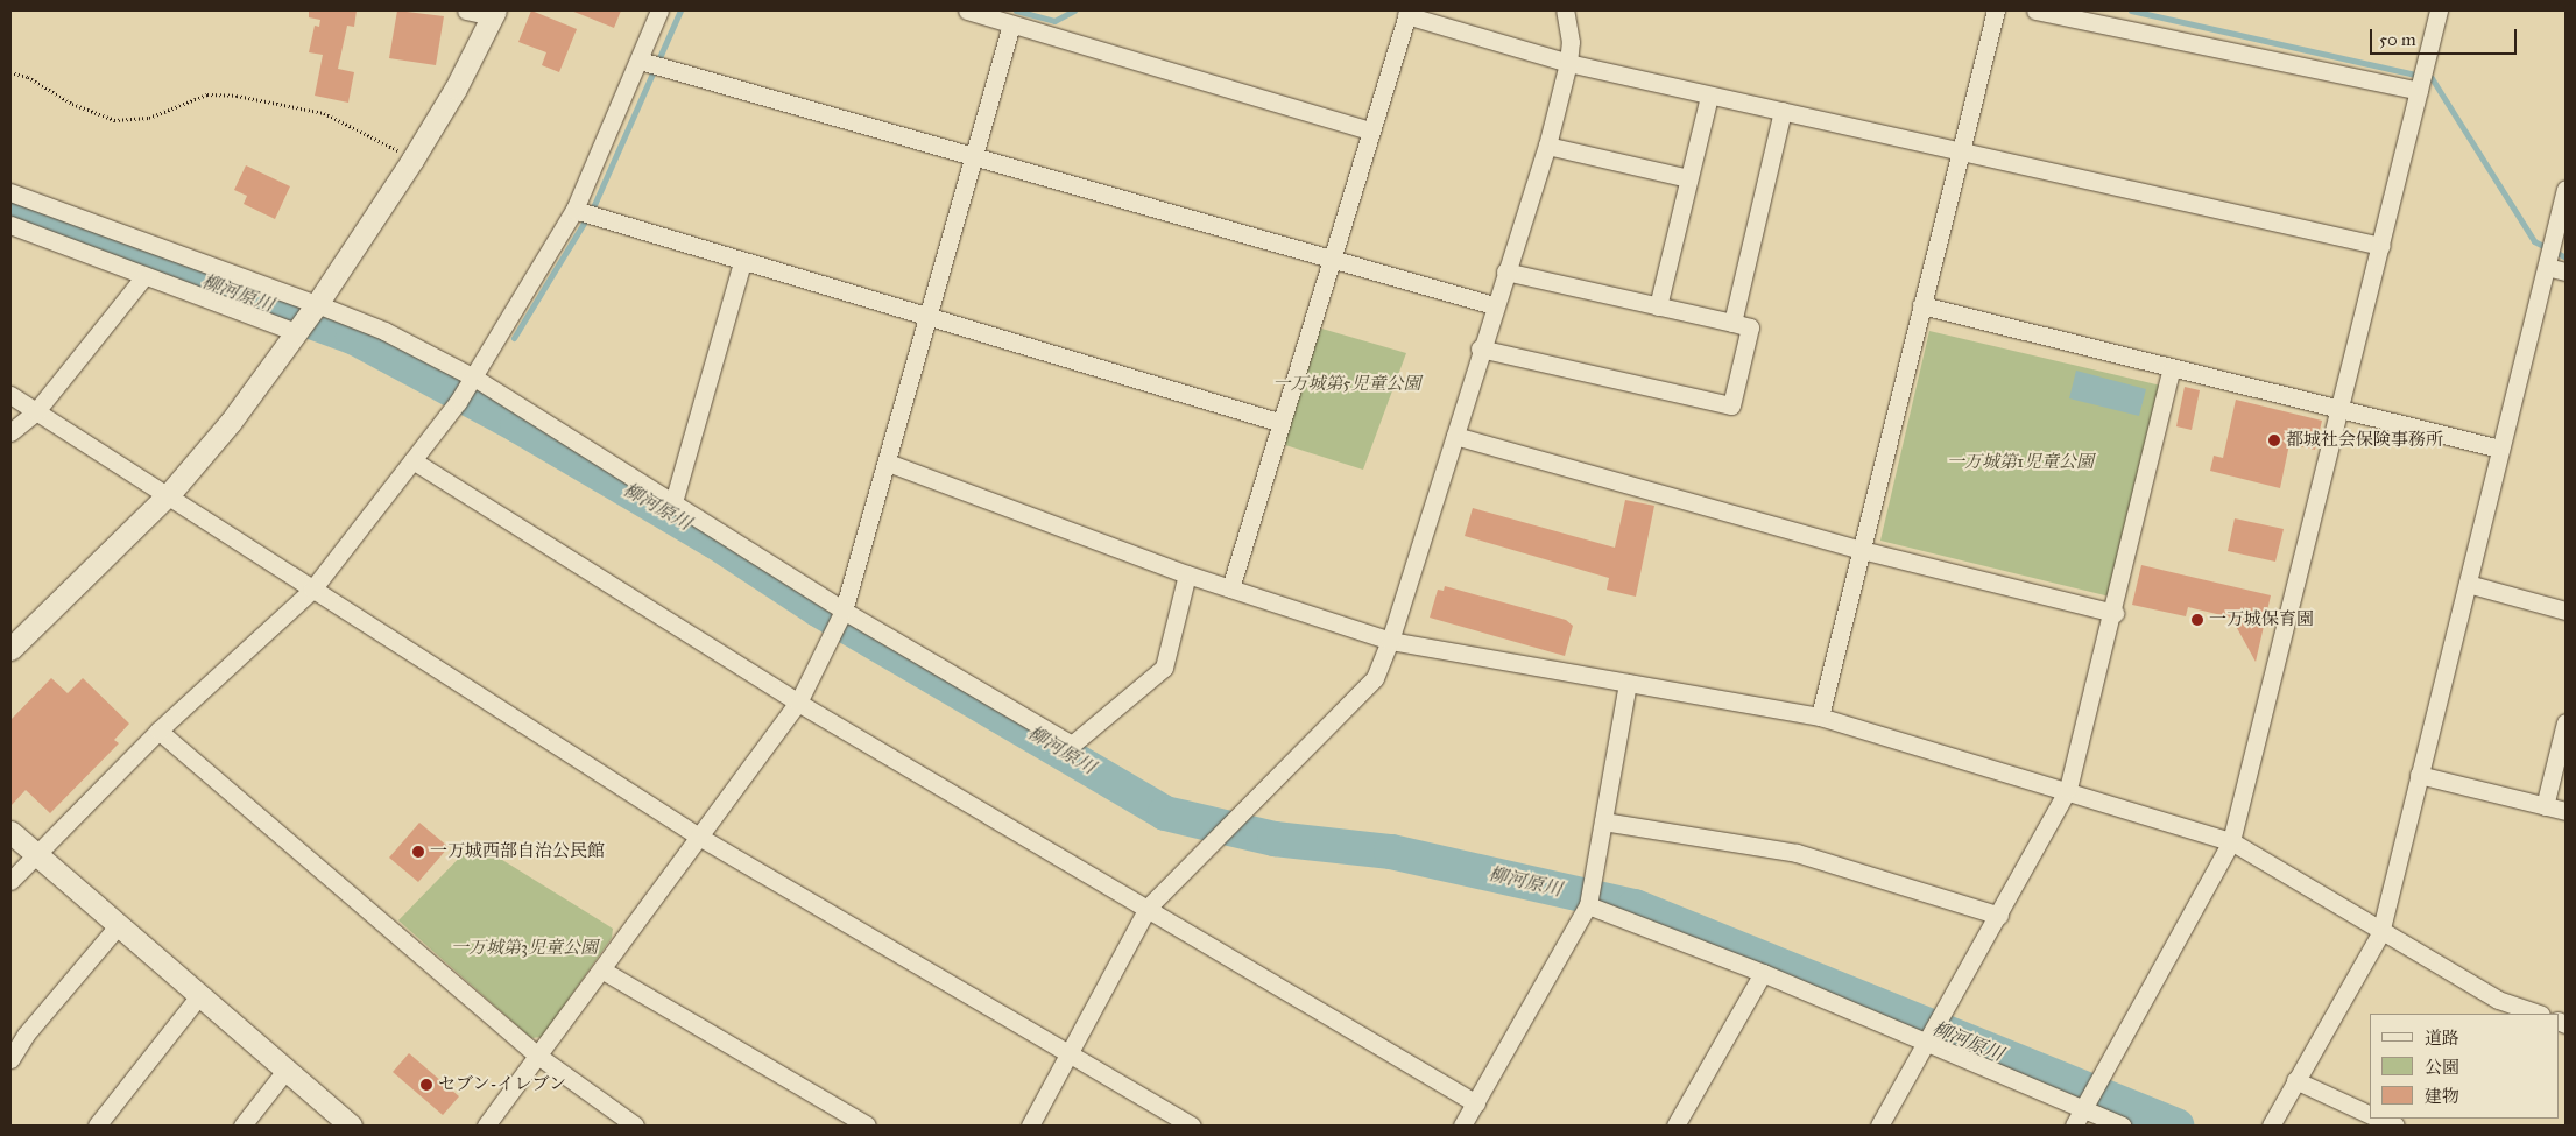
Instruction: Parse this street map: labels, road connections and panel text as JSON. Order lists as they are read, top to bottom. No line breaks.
{"water":["柳河原川"],"parks":["一万城第5児童公園","一万城第1児童公園","一万城第3児童公園"],"places":["都城社会保険事務所","一万城保育園","一万城西部自治公民館","セブン-イレブン"],"legend":["道路","公園","建物"],"scale_bar":"50 m"}
